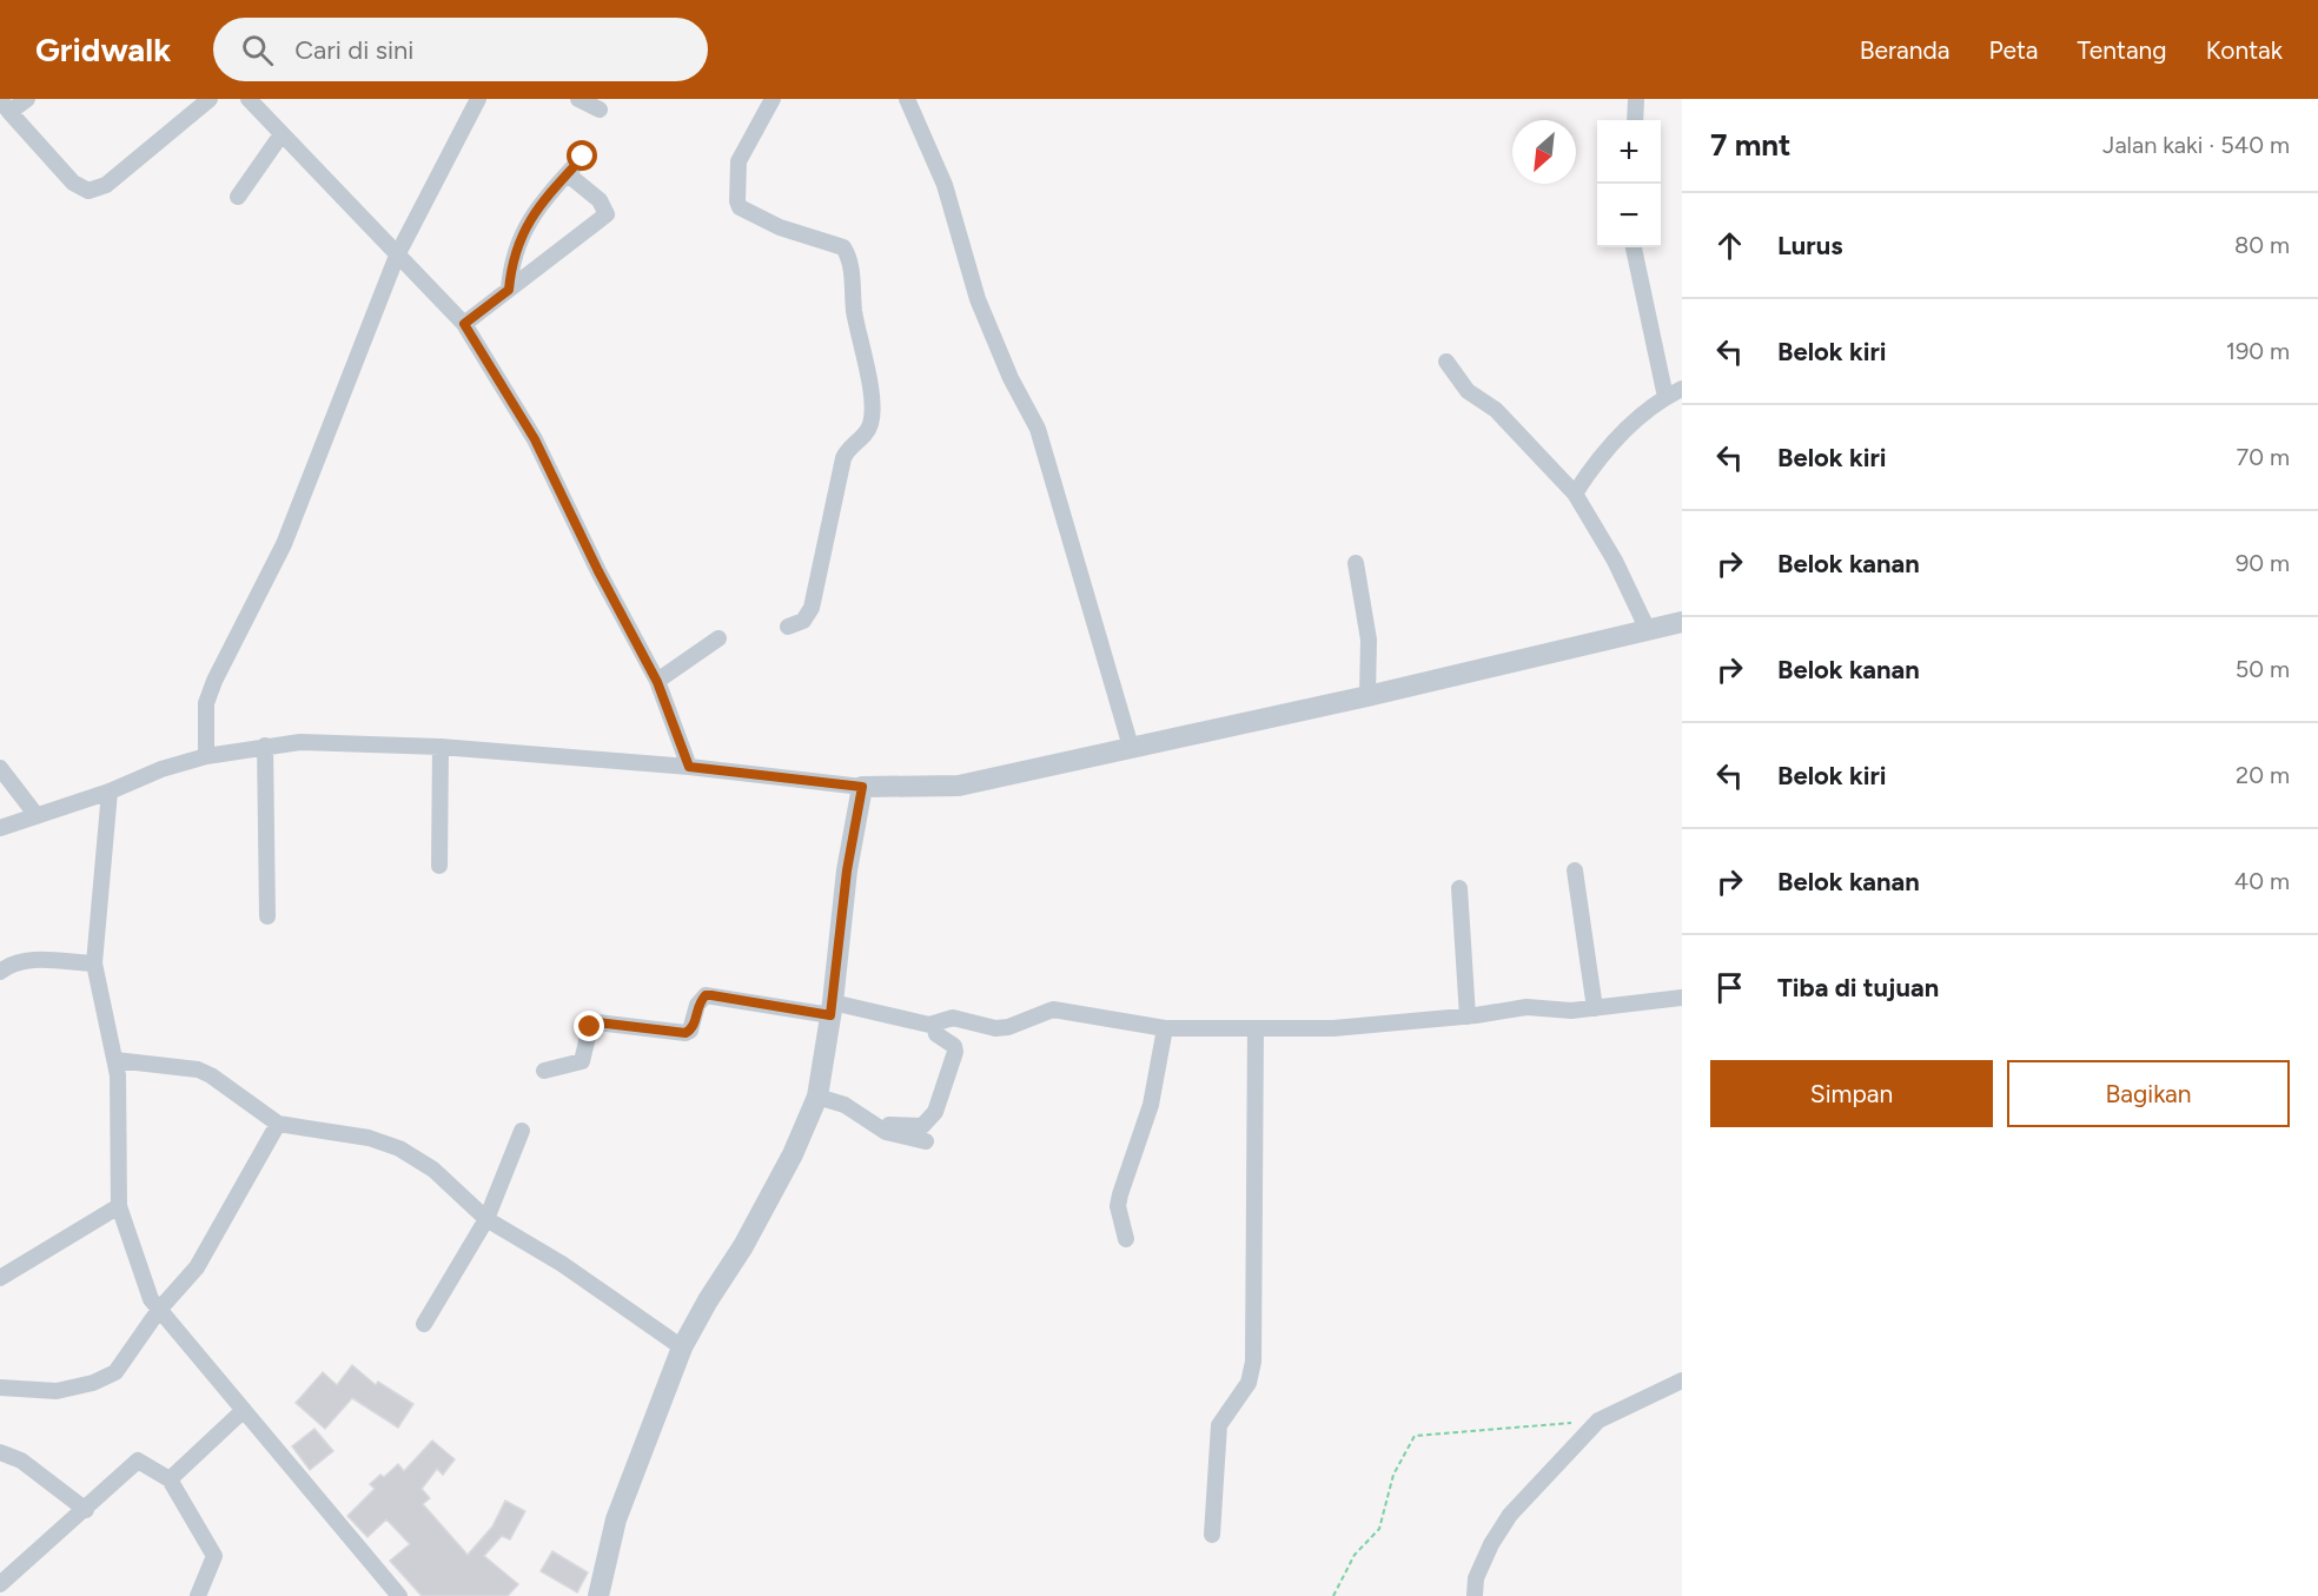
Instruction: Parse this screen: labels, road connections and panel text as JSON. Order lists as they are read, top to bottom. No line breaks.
{"north":"bottom left","page":{"header":"Gridwalk","search":"Cari di sini","nav":["Beranda","Peta","Tentang","Kontak"],"heading":["7 mnt","Jalan kaki · 540 m"],"map_buttons":["+","−"],"list":[["Lurus","80 m"],["Belok kiri","190 m"],["Belok kiri","70 m"],["Belok kanan","90 m"],["Belok kanan","50 m"],["Belok kiri","20 m"],["Belok kanan","40 m"],"Tiba di tujuan"],"buttons":["Simpan","Bagikan"]}}
